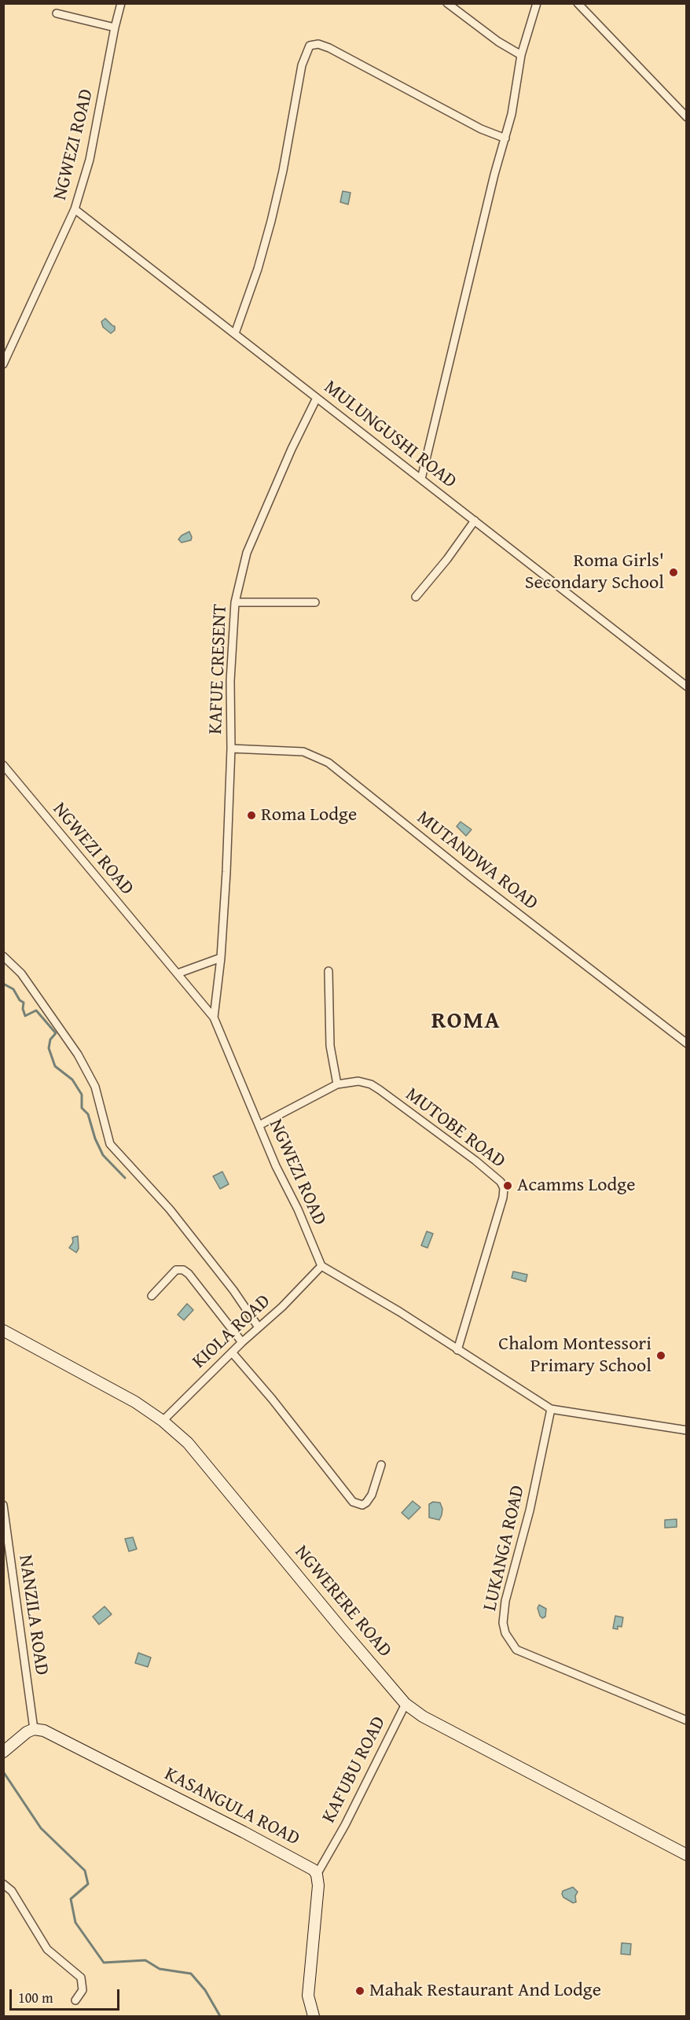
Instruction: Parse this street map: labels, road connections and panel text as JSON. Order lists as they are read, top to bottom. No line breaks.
{"streets":{"street":["NGWEZI ROAD","MULUNGUSHI ROAD","KAFUE CRESENT","MUTANDWA ROAD","MUTOBE ROAD","KIOLA ROAD","LUKANGA ROAD","NGWERERE ROAD","NANZILA ROAD","KAFUBU ROAD","KASANGULA ROAD"]},"crossings":[["NGWEZI ROAD","MULUNGUSHI ROAD"],["NGWEZI ROAD","KAFUE CRESENT"],["NGWEZI ROAD","MUTOBE ROAD"],["NGWEZI ROAD","KIOLA ROAD"],["MULUNGUSHI ROAD","KAFUE CRESENT"],["KAFUE CRESENT","MUTANDWA ROAD"],["KIOLA ROAD","NGWERERE ROAD"],["NGWERERE ROAD","KAFUBU ROAD"],["NANZILA ROAD","KASANGULA ROAD"],["KAFUBU ROAD","KASANGULA ROAD"]],"districts":["ROMA"],"places":["Roma Girls' Secondary School","Roma Lodge","Acamms Lodge","Chalom Montessori Primary School","Mahak Restaurant And Lodge"],"scale_bar":"100 m"}
